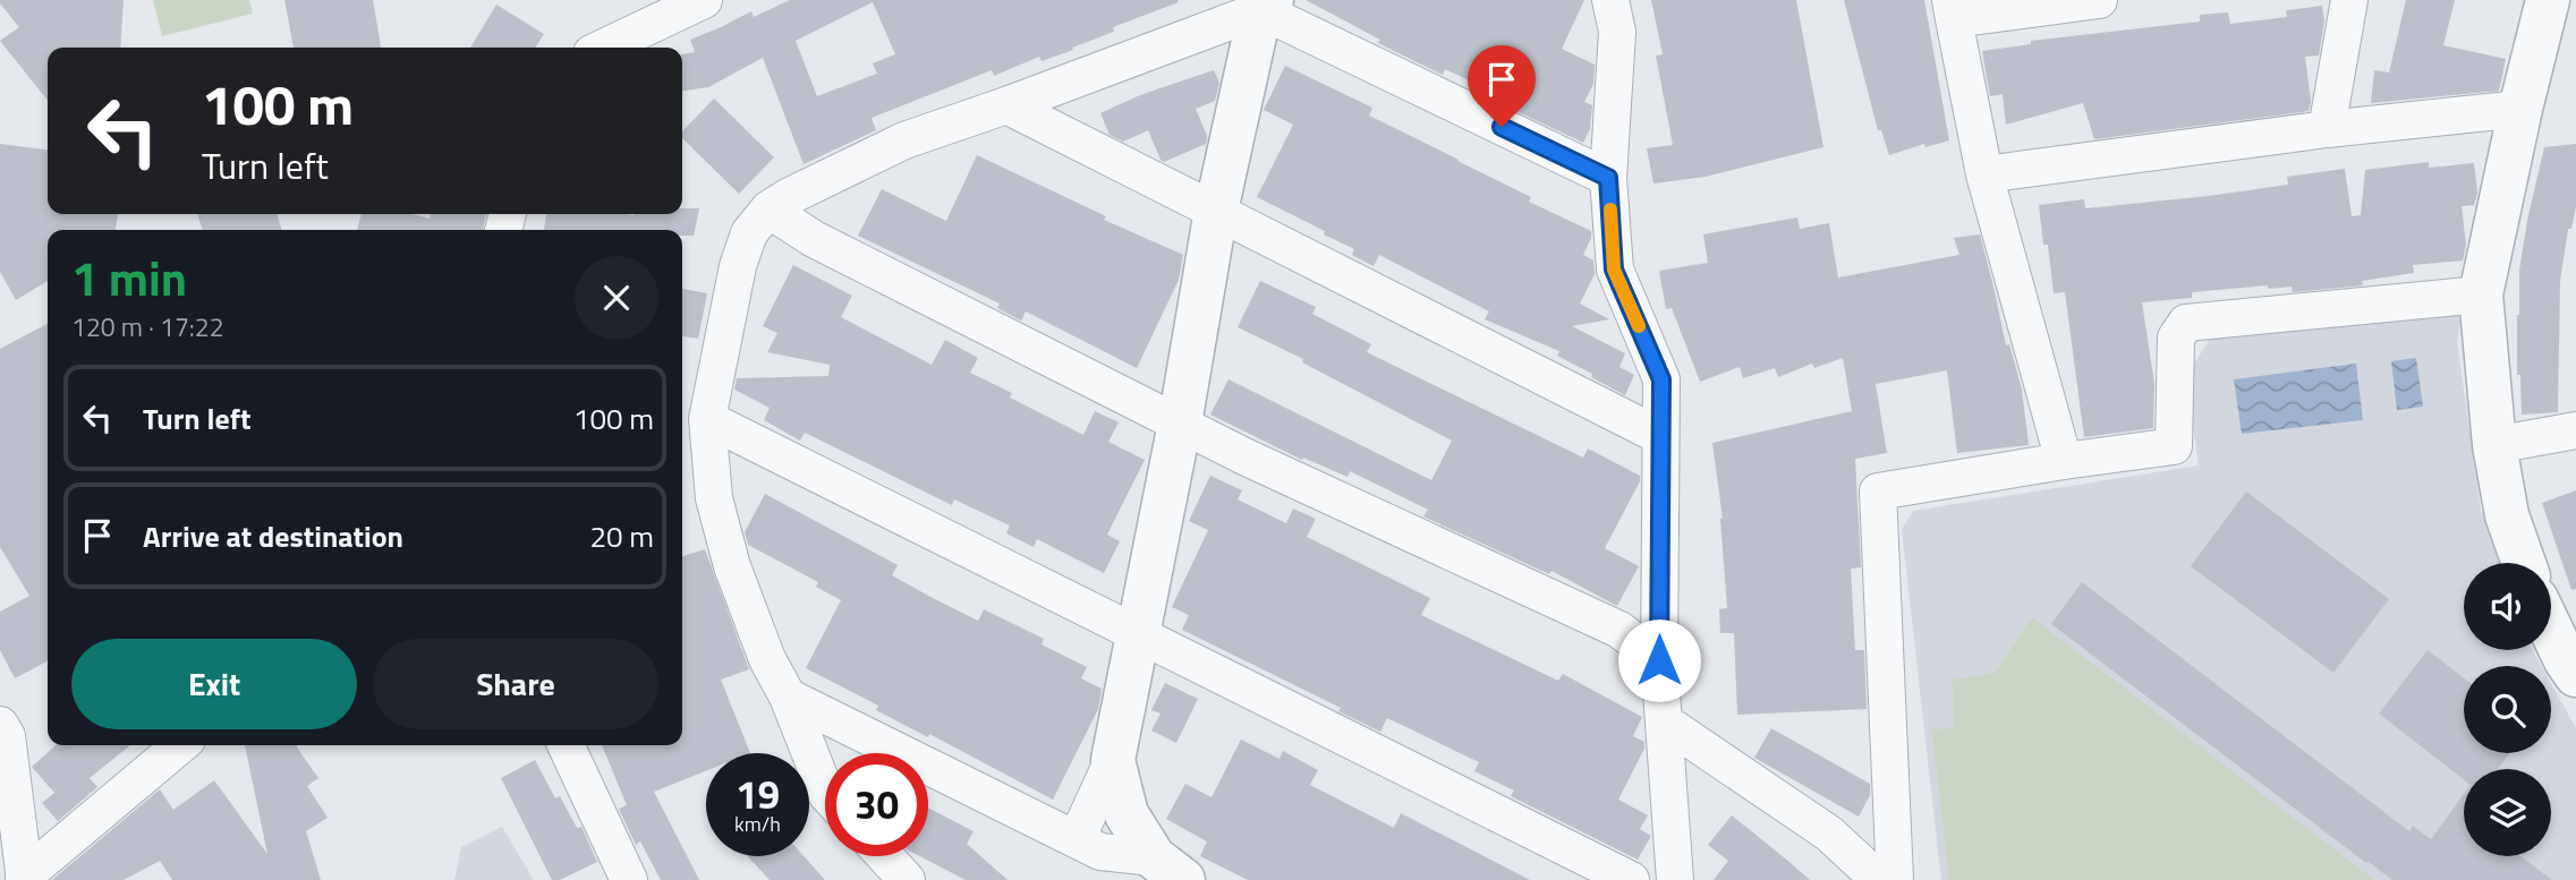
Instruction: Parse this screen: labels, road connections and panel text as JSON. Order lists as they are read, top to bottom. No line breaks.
{"page":{"turn":["100 m","Turn left"],"heading":["1 min","120 m · 17:22"],"list":[{"name":"Turn left","value":"100 m"},{"name":"Arrive at destination","value":"20 m"}],"buttons":["Exit","Share"],"speed":"19 km/h","limit":"30"}}
